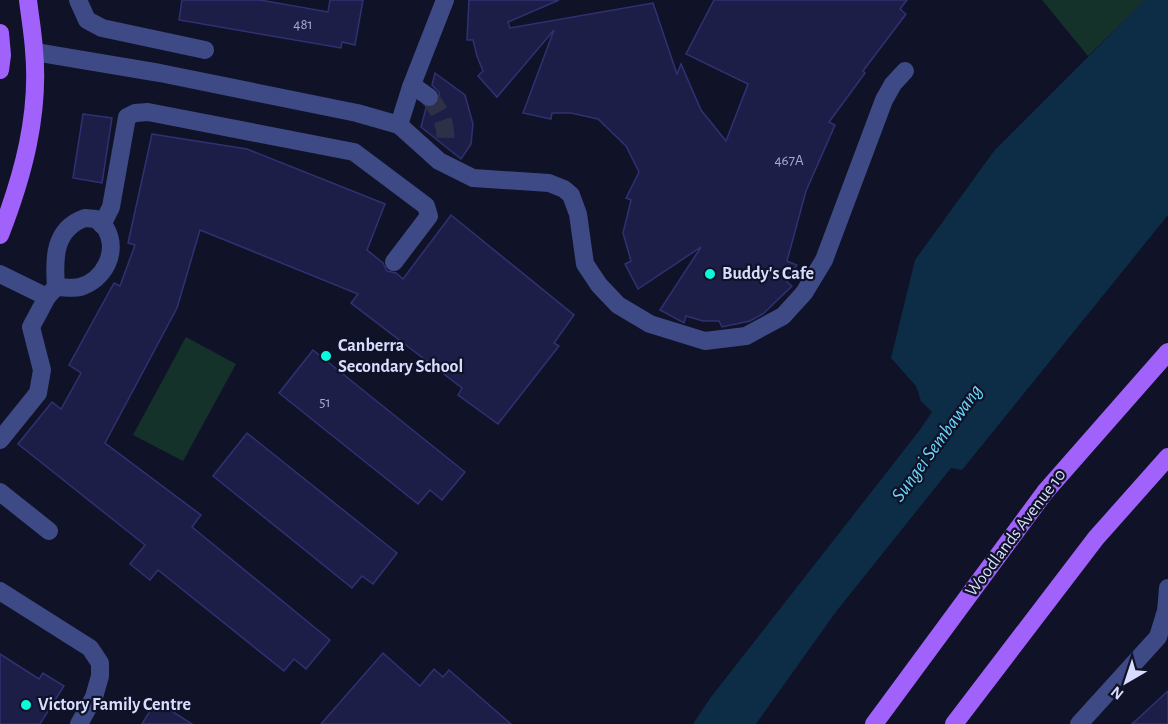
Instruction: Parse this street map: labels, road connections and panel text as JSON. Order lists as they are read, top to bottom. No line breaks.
{"streets":{"main road":["Woodlands Avenue 10"]},"water":["Sungei Sembawang"],"places":["Buddy's Cafe","Canberra Secondary School","Victory Family Centre"],"house_numbers":["481","467A","51"],"north":"bottom left"}
